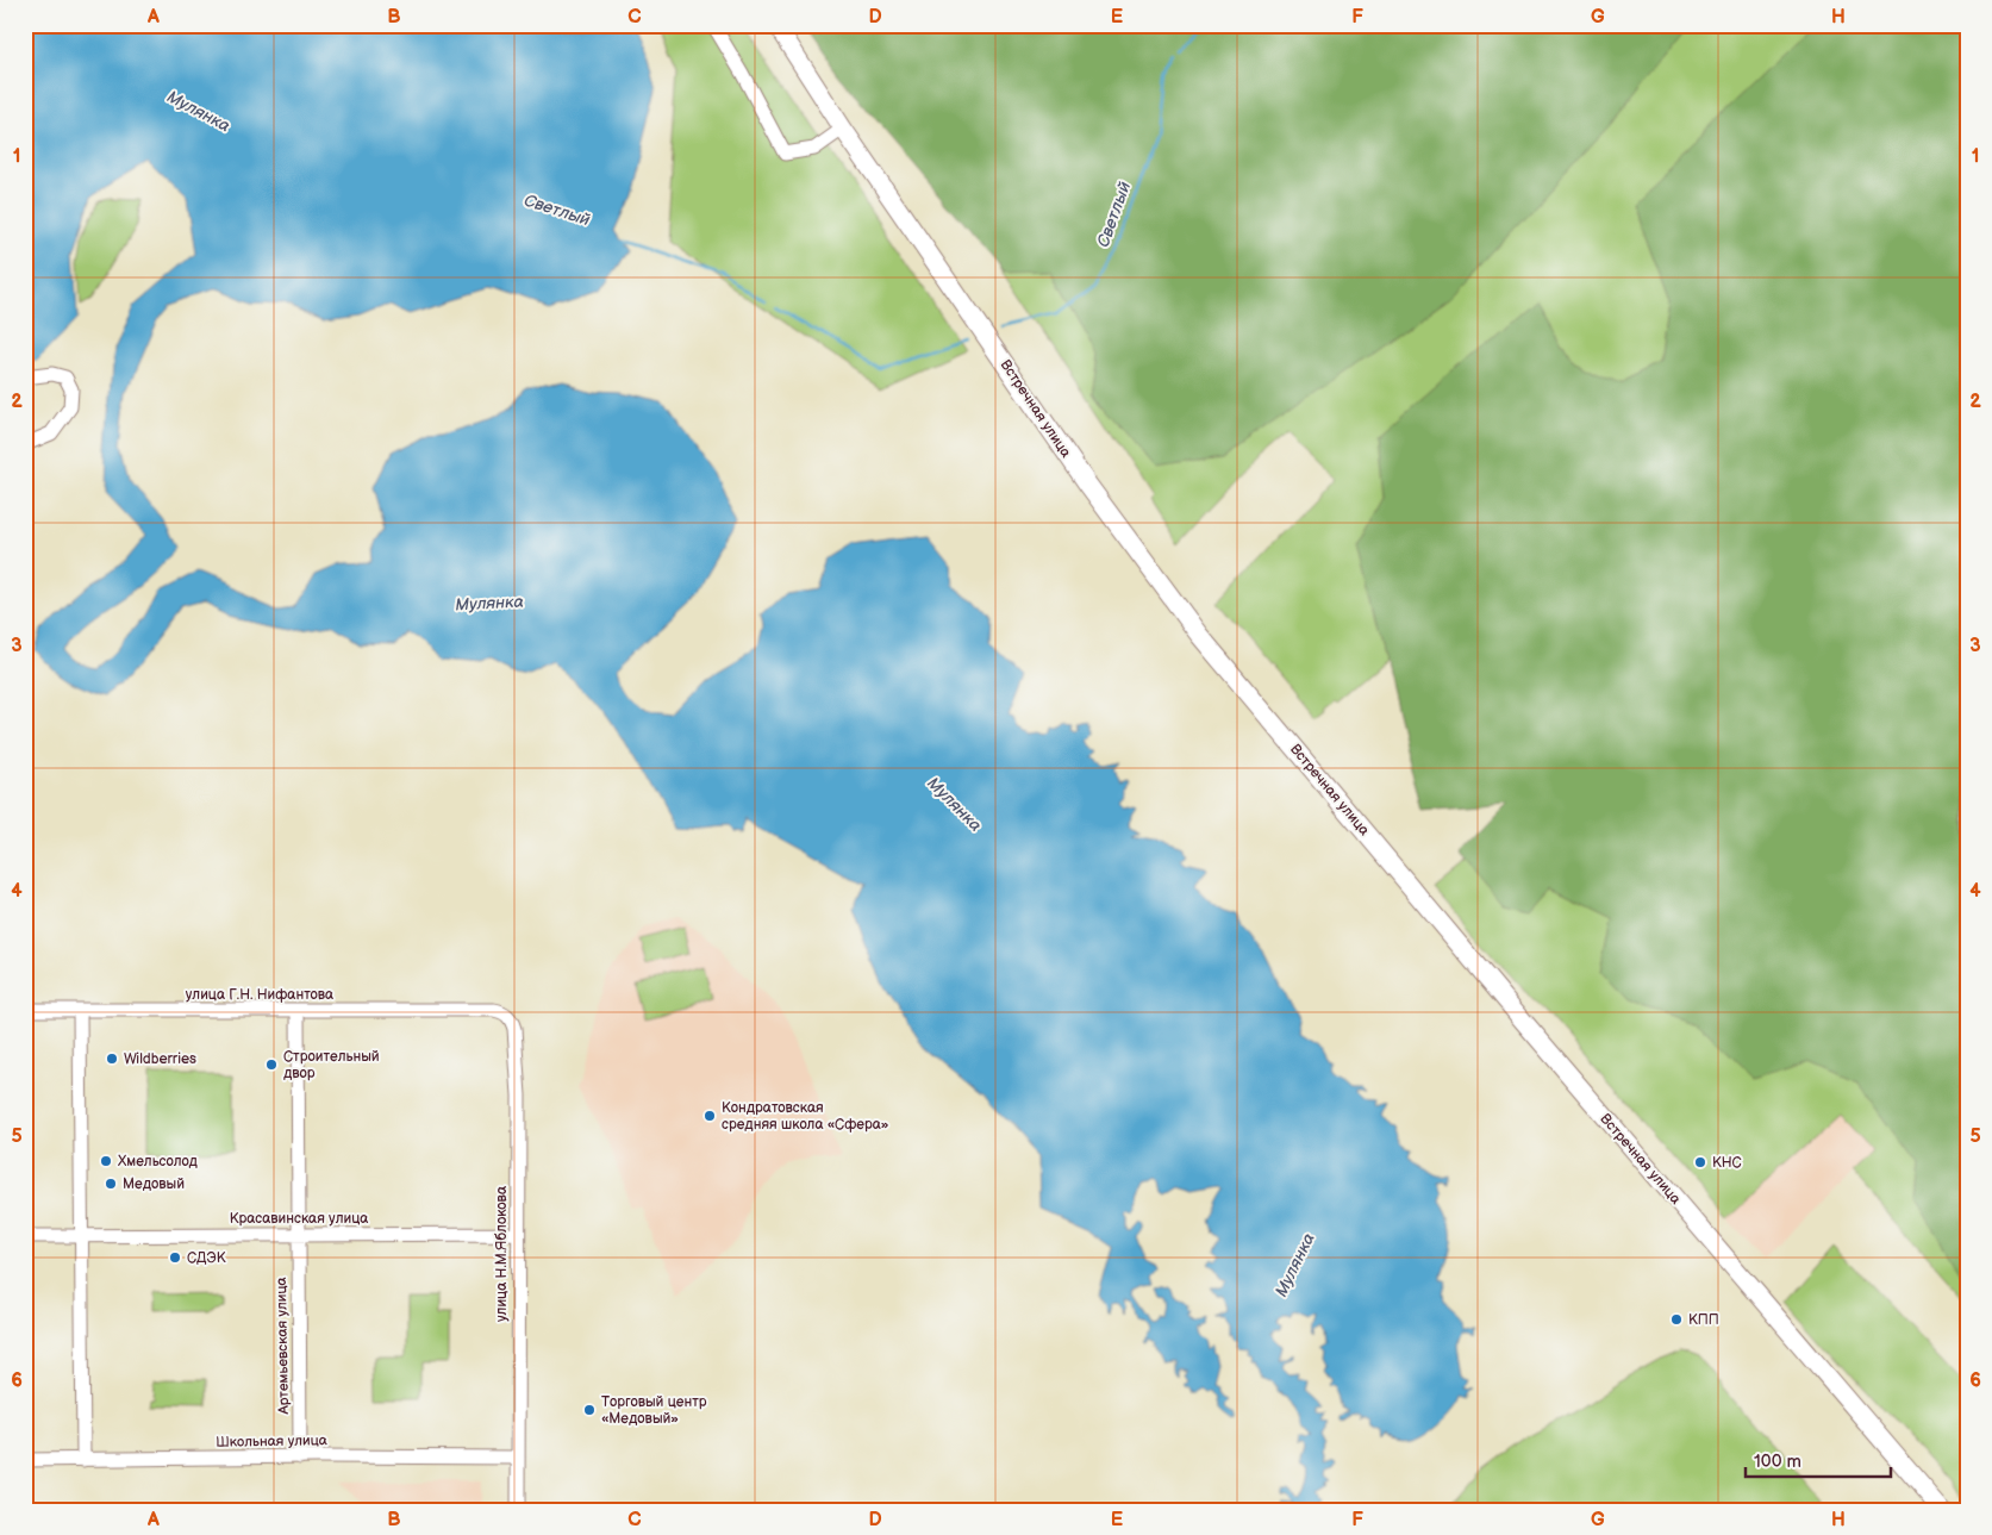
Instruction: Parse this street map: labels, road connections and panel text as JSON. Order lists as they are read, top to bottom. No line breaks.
{"streets":{"main road":["Встречная улица"],"street":["улица Г.Н. Нифантова","Красавинская улица","улица Н.М.Яблокова","Артемьевская улица","Школьная улица"]},"crossings":[["улица Г.Н. Нифантова","улица Н.М.Яблокова"],["улица Г.Н. Нифантова","Артемьевская улица"],["Красавинская улица","улица Н.М.Яблокова"],["Красавинская улица","Артемьевская улица"],["улица Н.М.Яблокова","Школьная улица"],["Артемьевская улица","Школьная улица"]],"water":["Мулянка","Светлый"],"places":["Wildberries","Строительный двор","Кондратовская средняя школа «Сфера»","Хмельсолод","КНС","Медовый","СДЭК","КПП","Торговый центр «Медовый»"],"scale_bar":"100 m","grid":{"columns":["A","B","C","D","E","F","G","H"],"rows":["1","2","3","4","5","6"]}}
